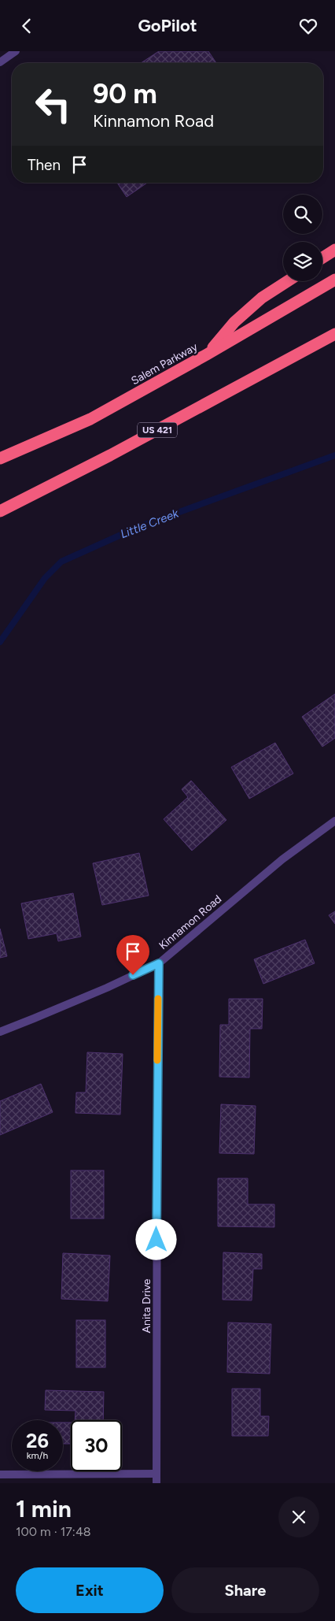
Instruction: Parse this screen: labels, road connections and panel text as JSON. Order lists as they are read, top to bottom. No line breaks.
{"streets":{"highway":["Salem Parkway","US 421"],"street":["Kinnamon Road","Anita Drive"]},"crossings":[["Kinnamon Road","Anita Drive"]],"water":["Little Creek"],"page":{"header":"GoPilot","turn":["90 m","Kinnamon Road"],"then":"Then","speed":"26 km/h","limit":"30","heading":["1 min","100 m · 17:48"],"buttons":["Exit","Share"]}}
